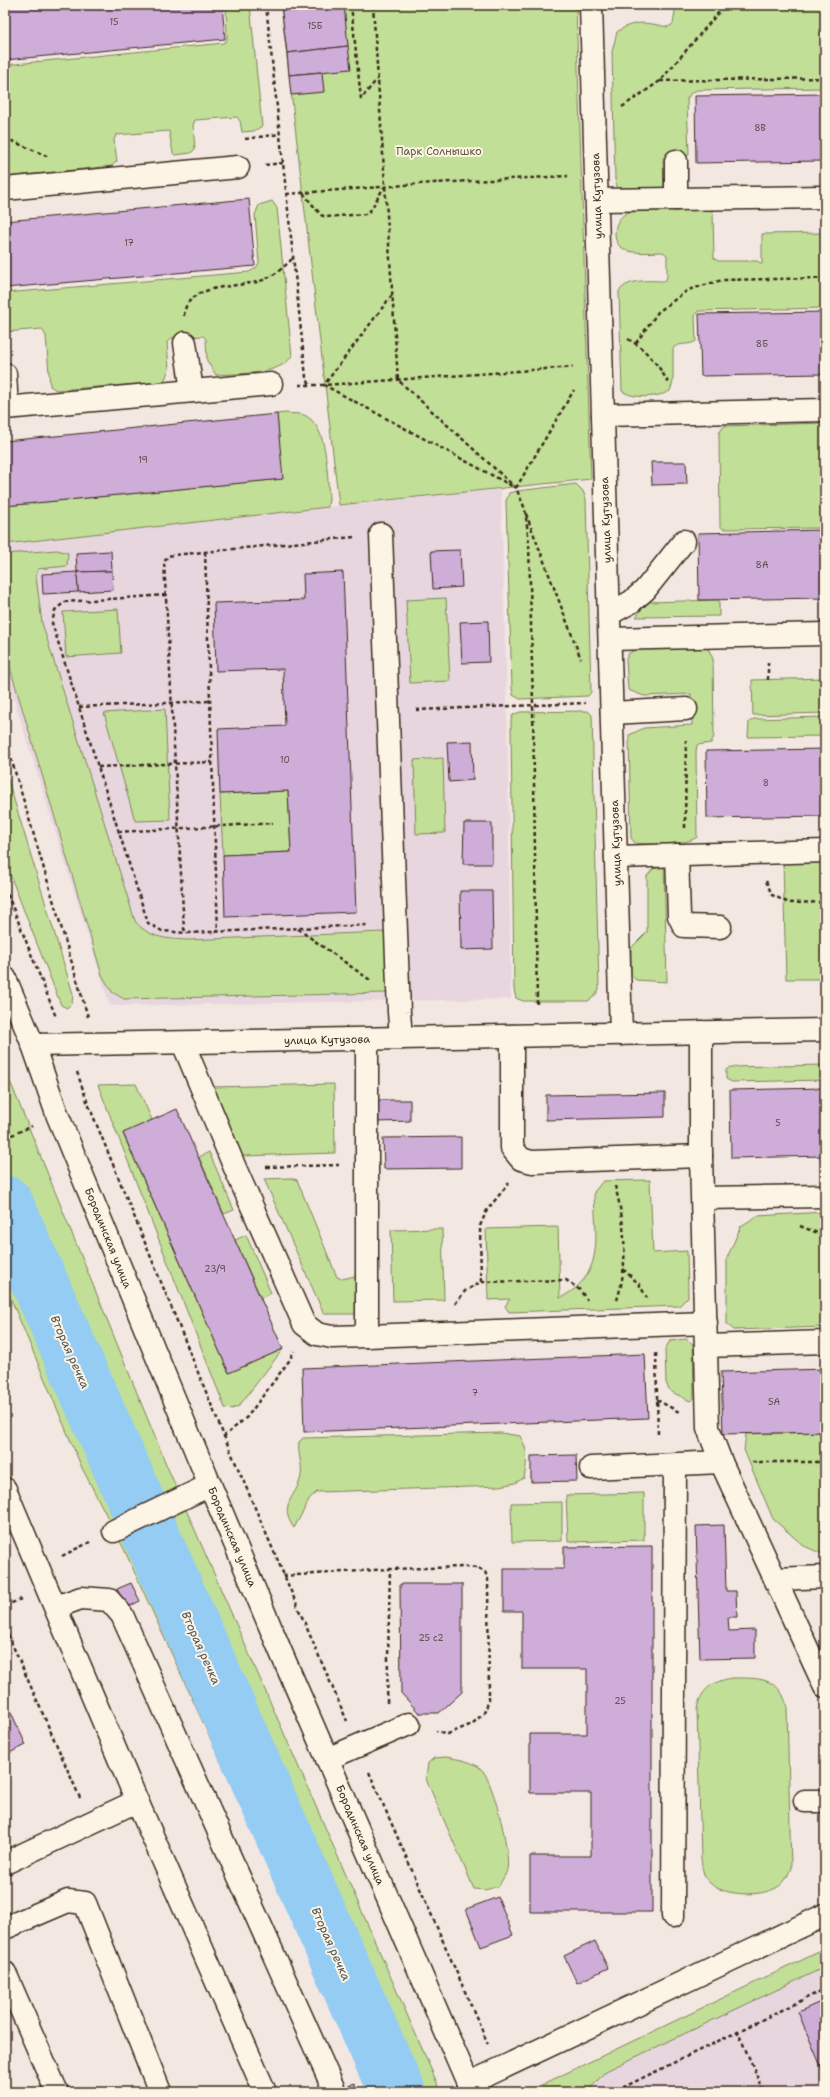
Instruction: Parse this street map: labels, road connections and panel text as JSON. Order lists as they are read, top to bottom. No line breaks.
{"streets":{"main road":["улица Кутузова","Бородинская улица"]},"crossings":[["улица Кутузова","Бородинская улица"]],"water":["Вторая речка"],"parks":["Парк Солнышко"],"house_numbers":["15","15Б","8В","17","8Б","19","8А","10","8","5","23/9","7","5А","25 с2","25"]}
